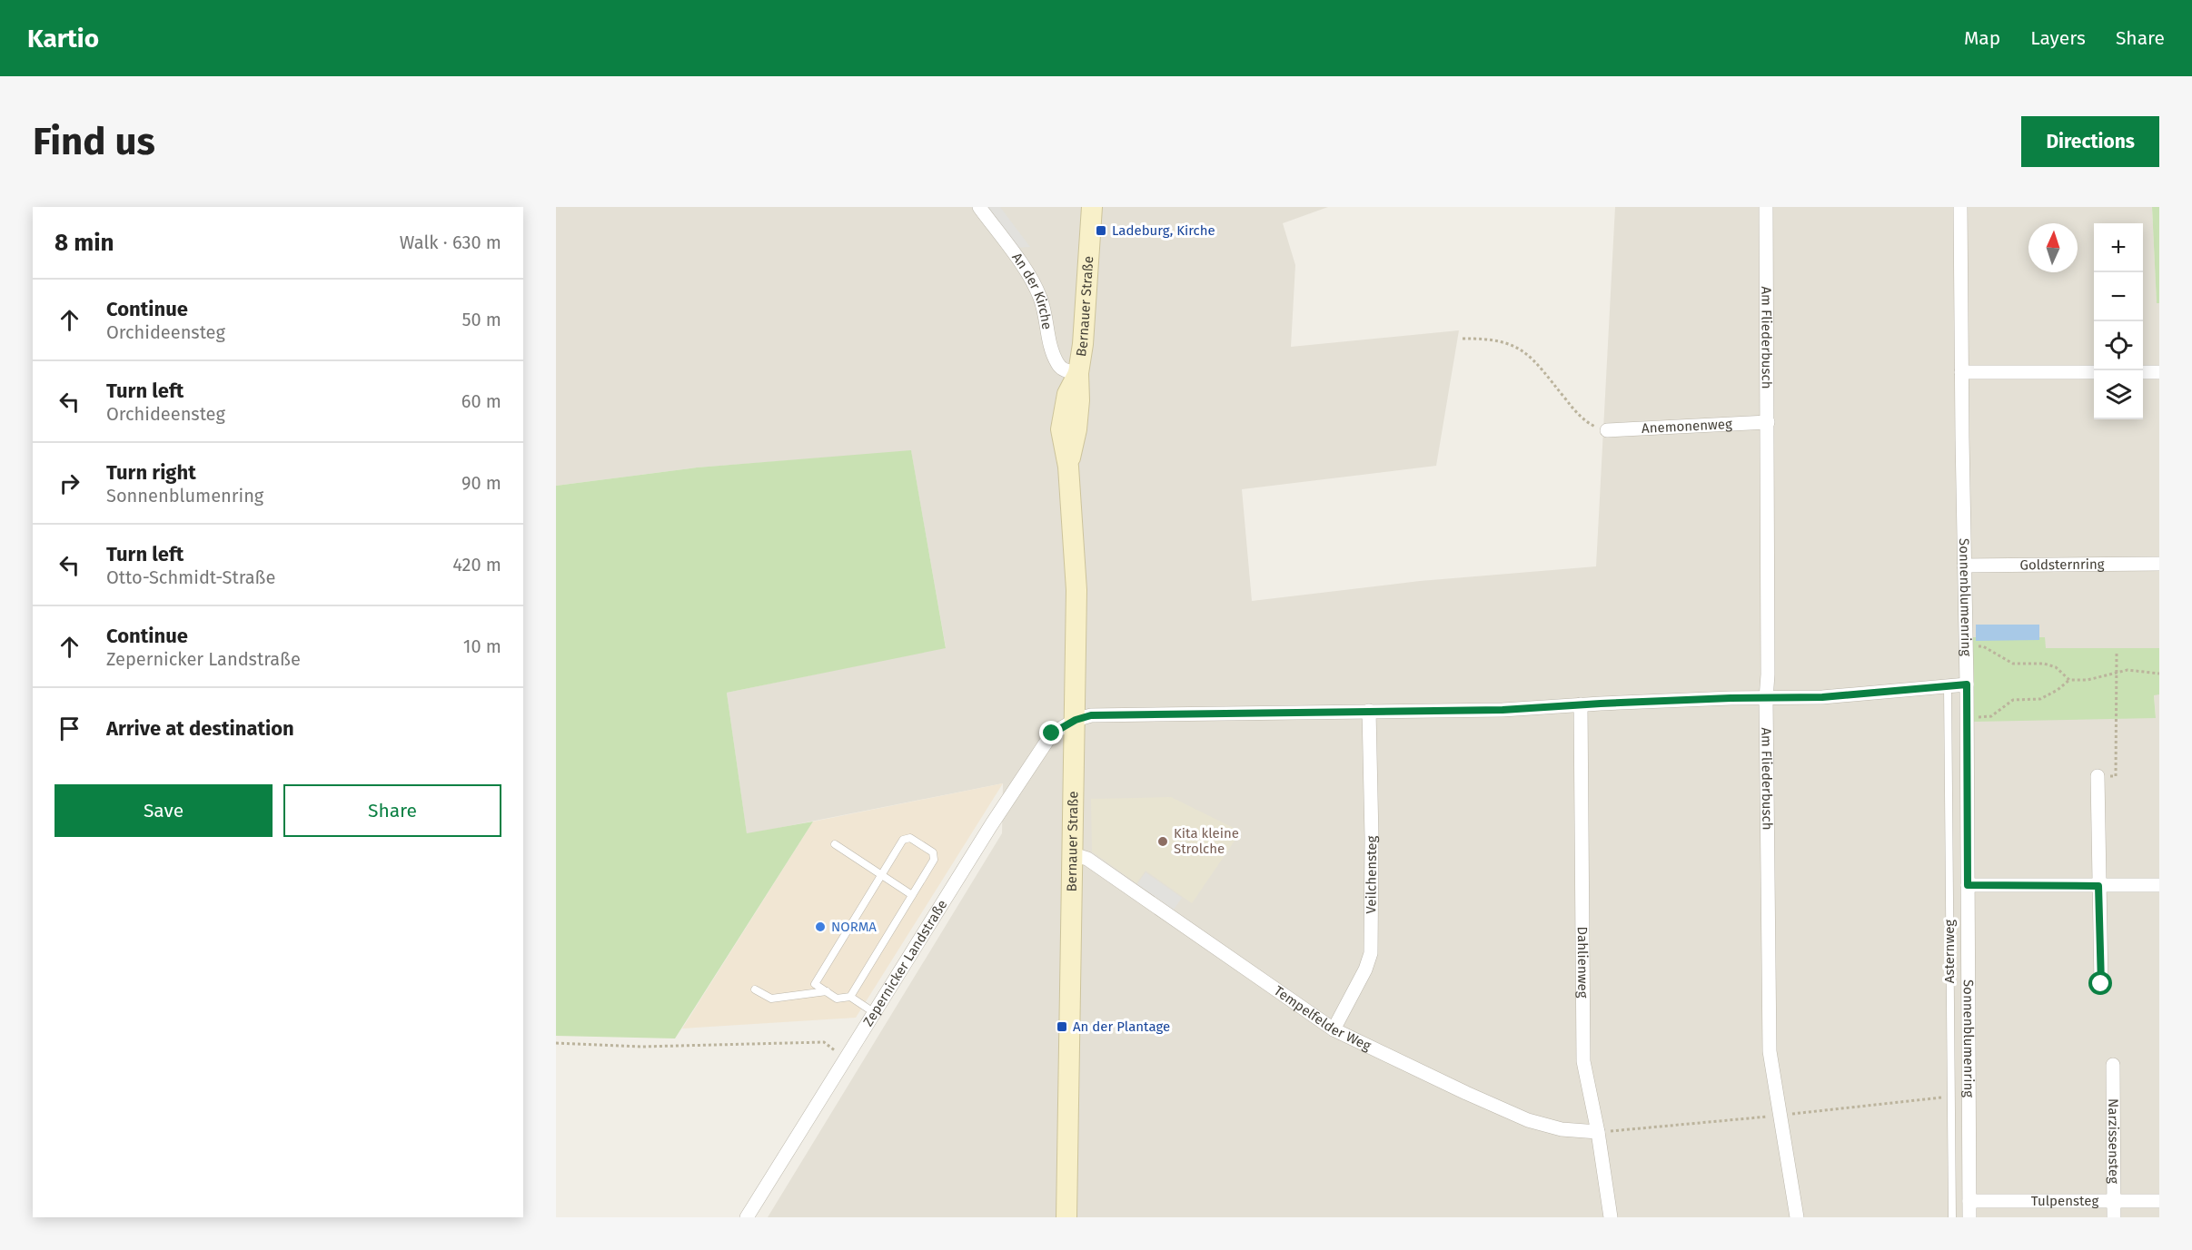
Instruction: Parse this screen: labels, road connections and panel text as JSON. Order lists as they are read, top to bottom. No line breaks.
{"streets":{"main road":["Bernauer Straße"],"street":["An der Kirche","Am Fliederbusch","Anemonenweg","Goldsternring","Sonnenblumenring","Veilchensteg","Dahlienweg","Zepernicker Landstraße","Tempelfelder Weg","Narzissensteg","Tulpensteg"],"lane":["Asternweg"]},"crossings":[["An der Kirche","Bernauer Straße"],["Bernauer Straße","Zepernicker Landstraße"],["Bernauer Straße","Tempelfelder Weg"],["Am Fliederbusch","Anemonenweg"],["Am Fliederbusch","Zepernicker Landstraße"],["Goldsternring","Sonnenblumenring"],["Sonnenblumenring","Zepernicker Landstraße"],["Sonnenblumenring","Tulpensteg"],["Veilchensteg","Zepernicker Landstraße"],["Veilchensteg","Tempelfelder Weg"],["Asternweg","Zepernicker Landstraße"],["Dahlienweg","Zepernicker Landstraße"],["Dahlienweg","Tempelfelder Weg"],["Narzissensteg","Tulpensteg"]],"places":{"transit":["Ladeburg, Kirche","An der Plantage"],"other":["Kita kleine Strolche","NORMA"]},"north":"top","page":{"header":"Kartio","nav":["Map","Layers","Share"],"buttons":["Directions",["Save","Share"]],"title":"Find us","heading":["8 min","Walk · 630 m"],"map_buttons":["+","−"],"list":[["Continue","Orchideensteg","50 m"],["Turn left","Orchideensteg","60 m"],["Turn right","Sonnenblumenring","90 m"],["Turn left","Otto-Schmidt-Straße","420 m"],["Continue","Zepernicker Landstraße","10 m"],"Arrive at destination"]}}
